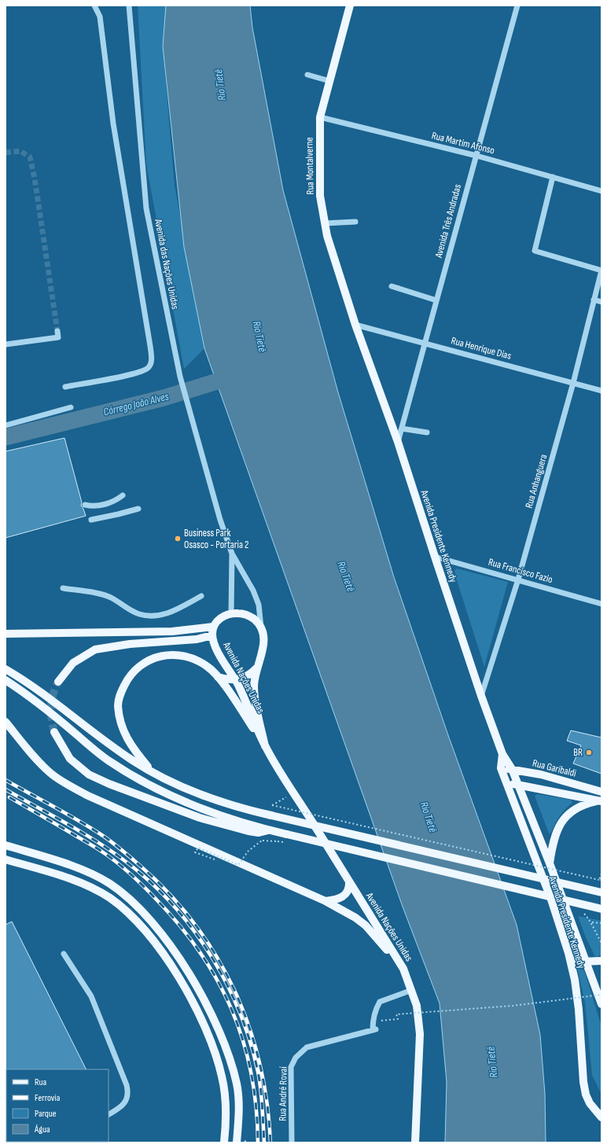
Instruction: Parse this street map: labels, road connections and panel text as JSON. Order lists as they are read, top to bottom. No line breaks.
{"streets":{"main road":["Rua Montalverne","Avenida Presidente Kennedy","Avenida Nações Unidas","Rua Garibaldi"],"street":["Rua Martim Afonso","Avenida Três Andradas","Avenida das Nações Unidas","Rua Henrique Dias","Rua Anhanguera","Rua Francisco Fazio","Rua André Rovaí"]},"crossings":[["Rua Martim Afonso","Rua Montalverne"],["Rua Martim Afonso","Avenida Três Andradas"],["Rua Montalverne","Rua Henrique Dias"],["Rua Montalverne","Avenida Presidente Kennedy"],["Avenida Três Andradas","Rua Henrique Dias"],["Avenida Três Andradas","Avenida Presidente Kennedy"],["Rua Henrique Dias","Rua Anhanguera"],["Rua Henrique Dias","Avenida Presidente Kennedy"],["Rua Anhanguera","Avenida Presidente Kennedy"],["Rua Anhanguera","Rua Francisco Fazio"],["Avenida Presidente Kennedy","Rua Francisco Fazio"],["Avenida Presidente Kennedy","Rua Garibaldi"],["Avenida Nações Unidas","Rua André Rovaí"]],"water":["Rio Tietê","Córrego João Alves"],"places":["Business Park Osasco - Portaria 2","BR"],"legend":["Rua","Ferrovia","Parque","Água"]}
